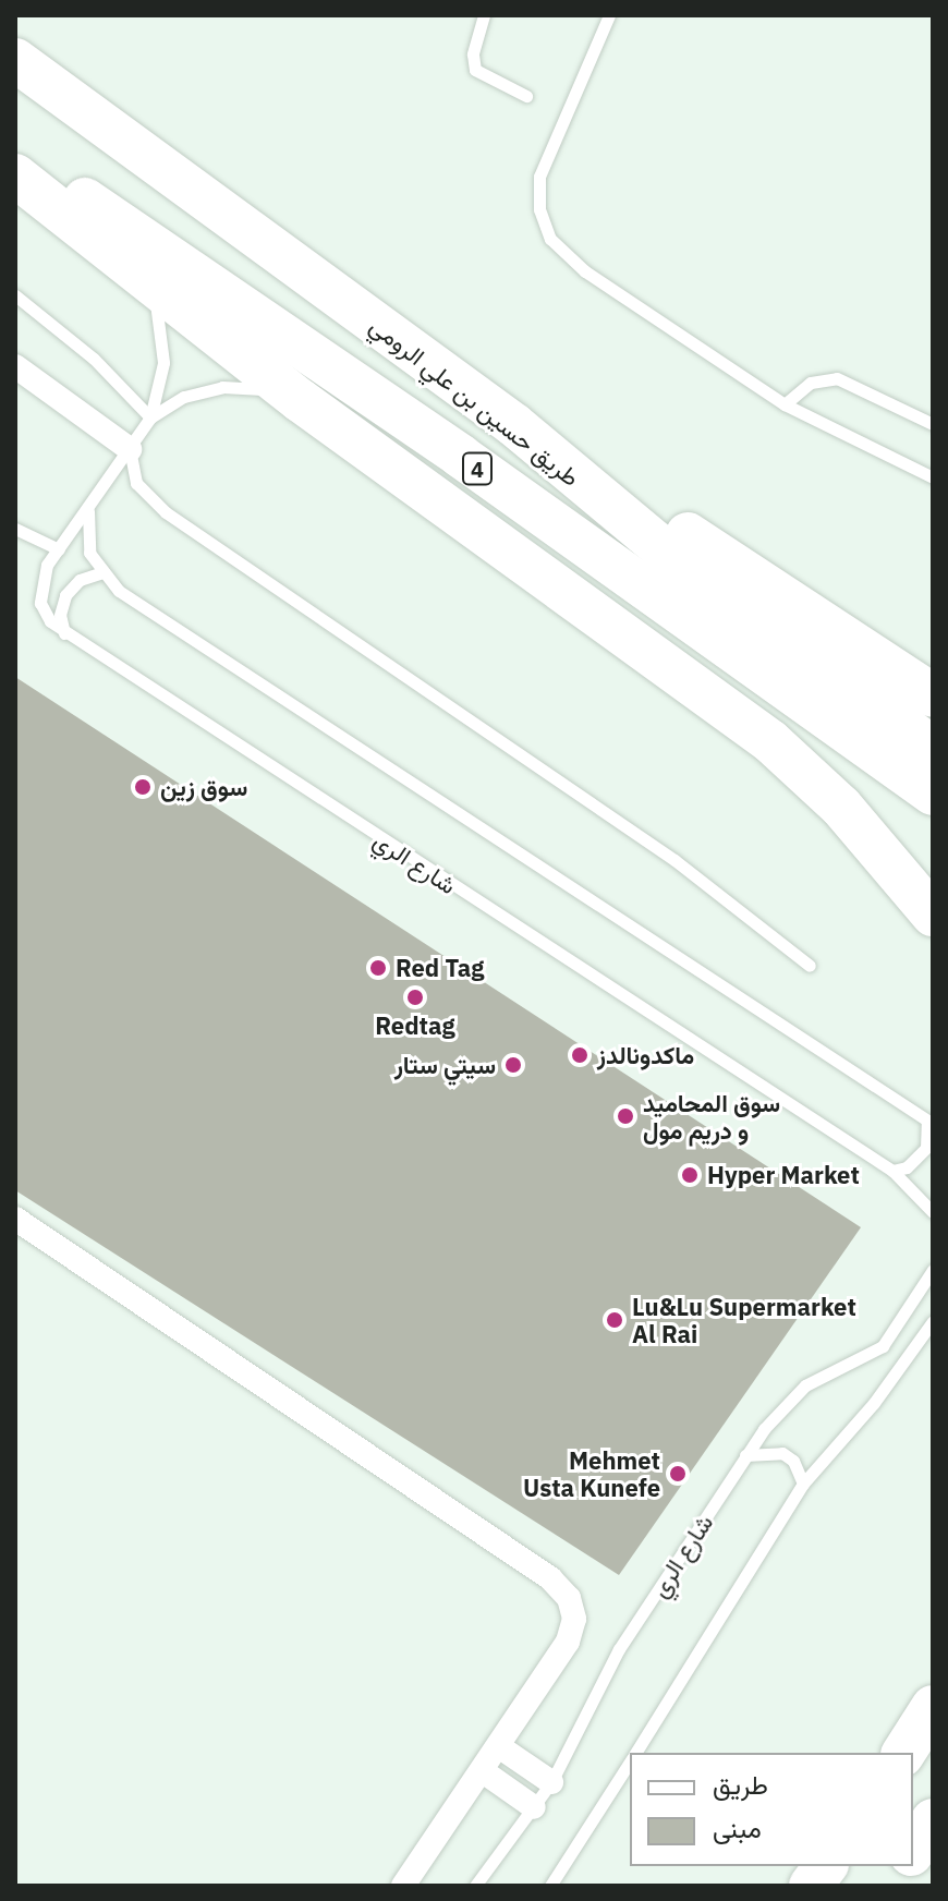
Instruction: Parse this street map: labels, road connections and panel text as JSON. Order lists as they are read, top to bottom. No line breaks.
{"streets":{"highway":["طريق حسين بن علي الرومي","4"],"lane":["شارع الري"]},"places":["سوق زين","Red Tag","Redtag","ماكدونالدز","سيتي ستار","سوق المحاميد و دريم مول","Hyper Market","Lu&Lu Supermarket Al Rai","Mehmet Usta Kunefe"],"legend":["طريق","مبنى"]}
